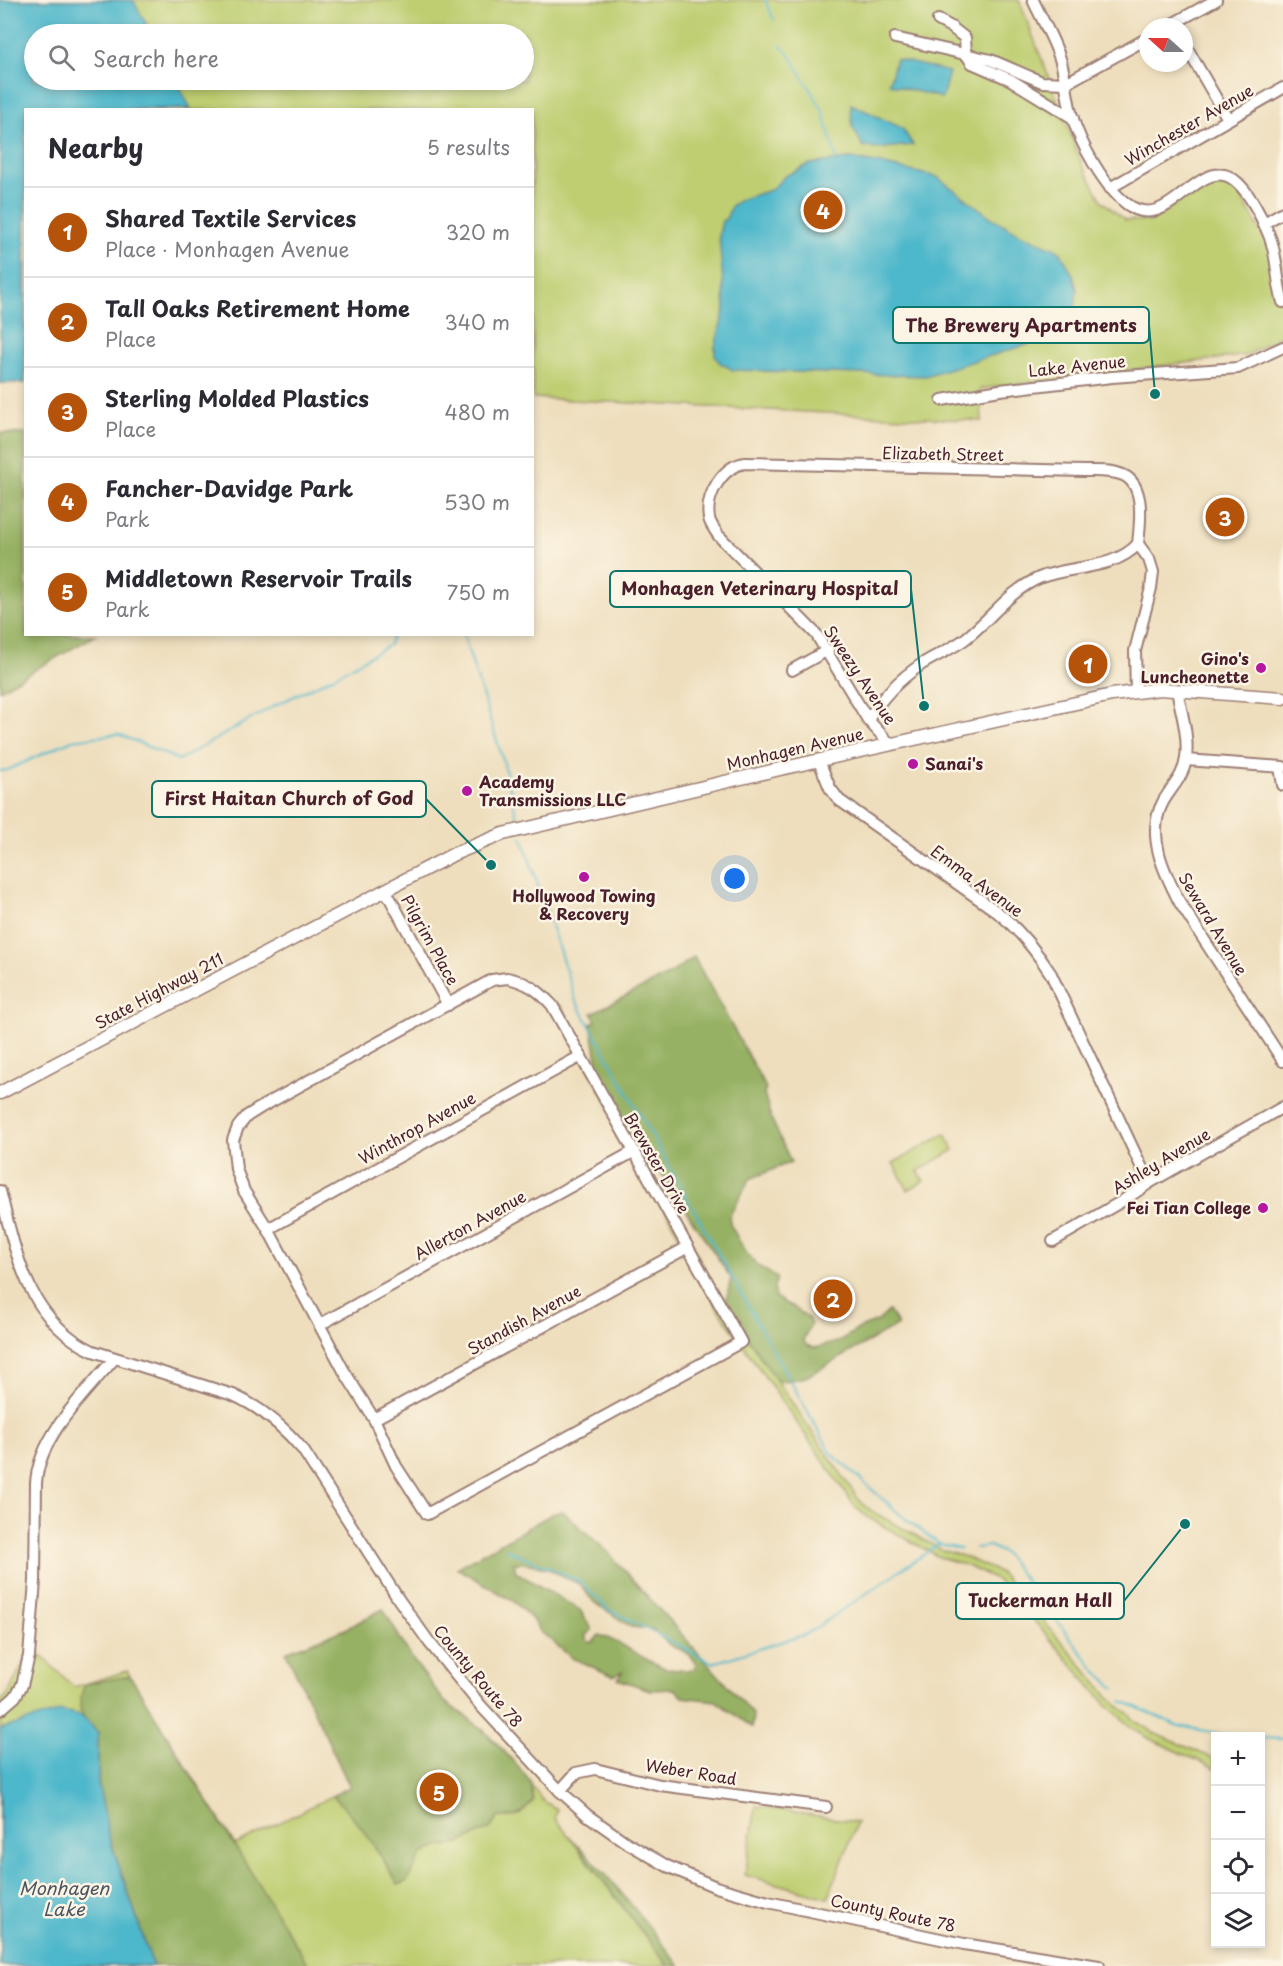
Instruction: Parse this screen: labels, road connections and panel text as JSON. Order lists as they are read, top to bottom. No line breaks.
{"streets":{"main road":["Monhagen Avenue","State Highway 211"],"street":["Winchester Avenue","Lake Avenue","Elizabeth Street","Sweezy Avenue","Emma Avenue","Seward Avenue","Pilgrim Place","Winthrop Avenue","Ashley Avenue","Brewster Drive","Allerton Avenue","Standish Avenue","County Route 78","Weber Road"]},"crossings":[["Elizabeth Street","Sweezy Avenue"],["Sweezy Avenue","Monhagen Avenue"],["Monhagen Avenue","Emma Avenue"],["Monhagen Avenue","Seward Avenue"],["Monhagen Avenue","Pilgrim Place"],["Monhagen Avenue","State Highway 211"],["Emma Avenue","Ashley Avenue"],["Pilgrim Place","Brewster Drive"],["Winthrop Avenue","Brewster Drive"],["Brewster Drive","Allerton Avenue"],["Brewster Drive","Standish Avenue"],["County Route 78","Weber Road"]],"water":["Monhagen Lake"],"places":["The Brewery Apartments","Gino's Luncheonette","Monhagen Veterinary Hospital","Sanai's","Academy Transmissions LLC","First Haitan Church of God","Hollywood Towing & Recovery","Fei Tian College","Tuckerman Hall"],"north":"left","page":{"search":"Search here","heading":["Nearby","5 results"],"list":[{"mark":"1","name":"Shared Textile Services","note":"Place · Monhagen Avenue","value":"320 m"},{"mark":"2","name":"Tall Oaks Retirement Home","note":"Place","value":"340 m"},{"mark":"3","name":"Sterling Molded Plastics","note":"Place","value":"480 m"},{"mark":"4","name":"Fancher-Davidge Park","note":"Park","value":"530 m"},{"mark":"5","name":"Middletown Reservoir Trails","note":"Park","value":"750 m"}],"pins":["4","3","1","2","5"],"map_buttons":["+","−"]}}
